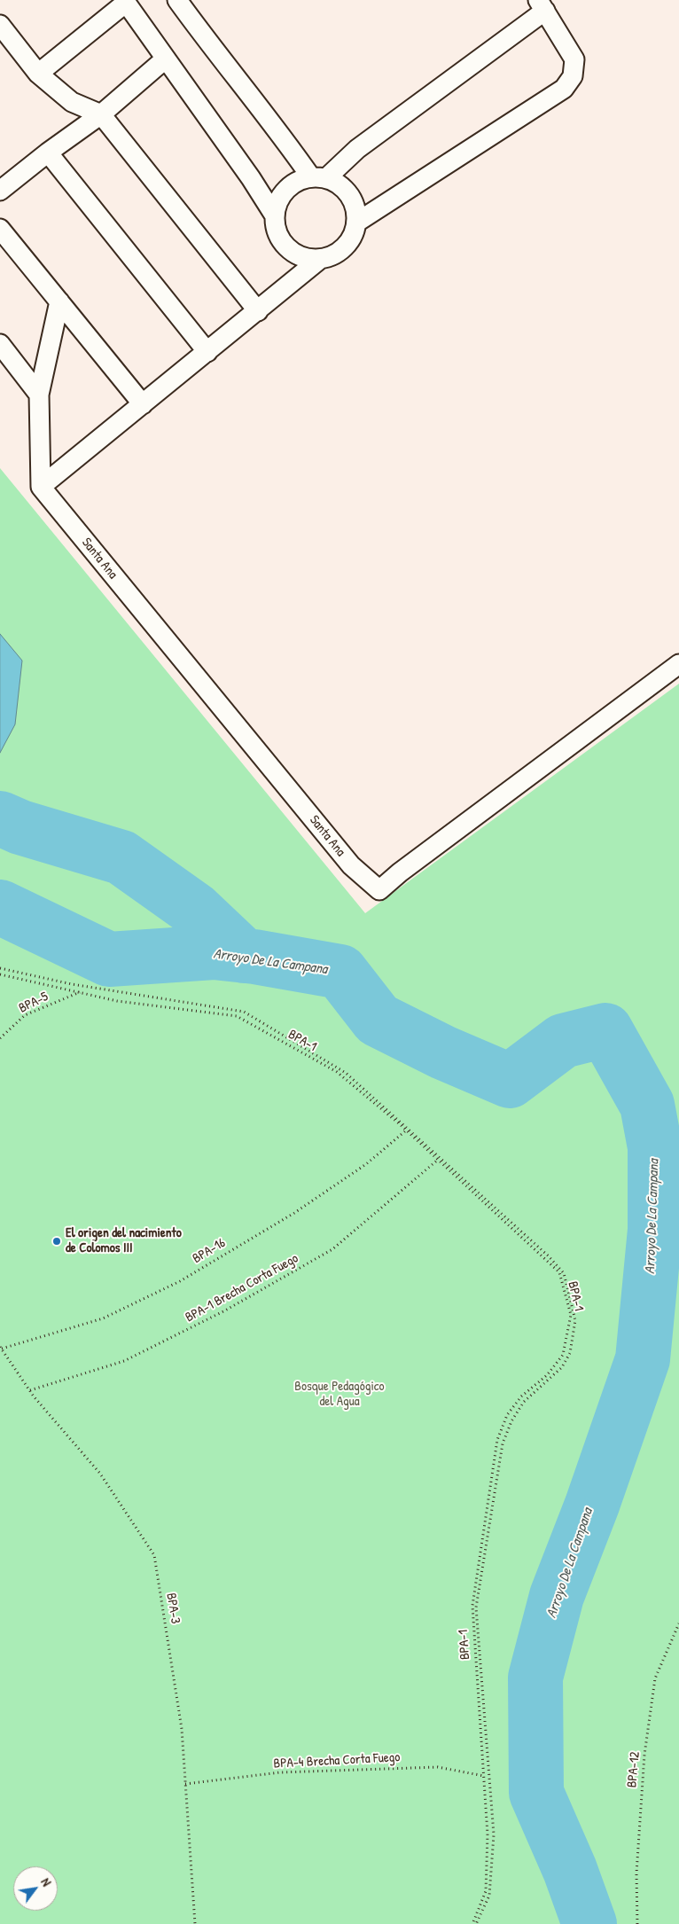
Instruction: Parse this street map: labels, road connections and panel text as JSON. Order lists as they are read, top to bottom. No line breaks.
{"streets":{"lane":["Santa Ana"],"path":["BPA-5","BPA-1","BPA-16","BPA-1 Brecha Corta Fuego","BPA-3","BPA-4 Brecha Corta Fuego","BPA-12"]},"crossings":[["BPA-5","BPA-1"],["BPA-1","BPA-16"],["BPA-1","BPA-1 Brecha Corta Fuego"],["BPA-1","BPA-4 Brecha Corta Fuego"],["BPA-16","BPA-3"],["BPA-1 Brecha Corta Fuego","BPA-3"],["BPA-3","BPA-4 Brecha Corta Fuego"]],"water":["Arroyo De La Campana"],"parks":["Bosque Pedagógico del Agua"],"places":["El origen del nacimiento de Colomos III"],"north":"top right"}
